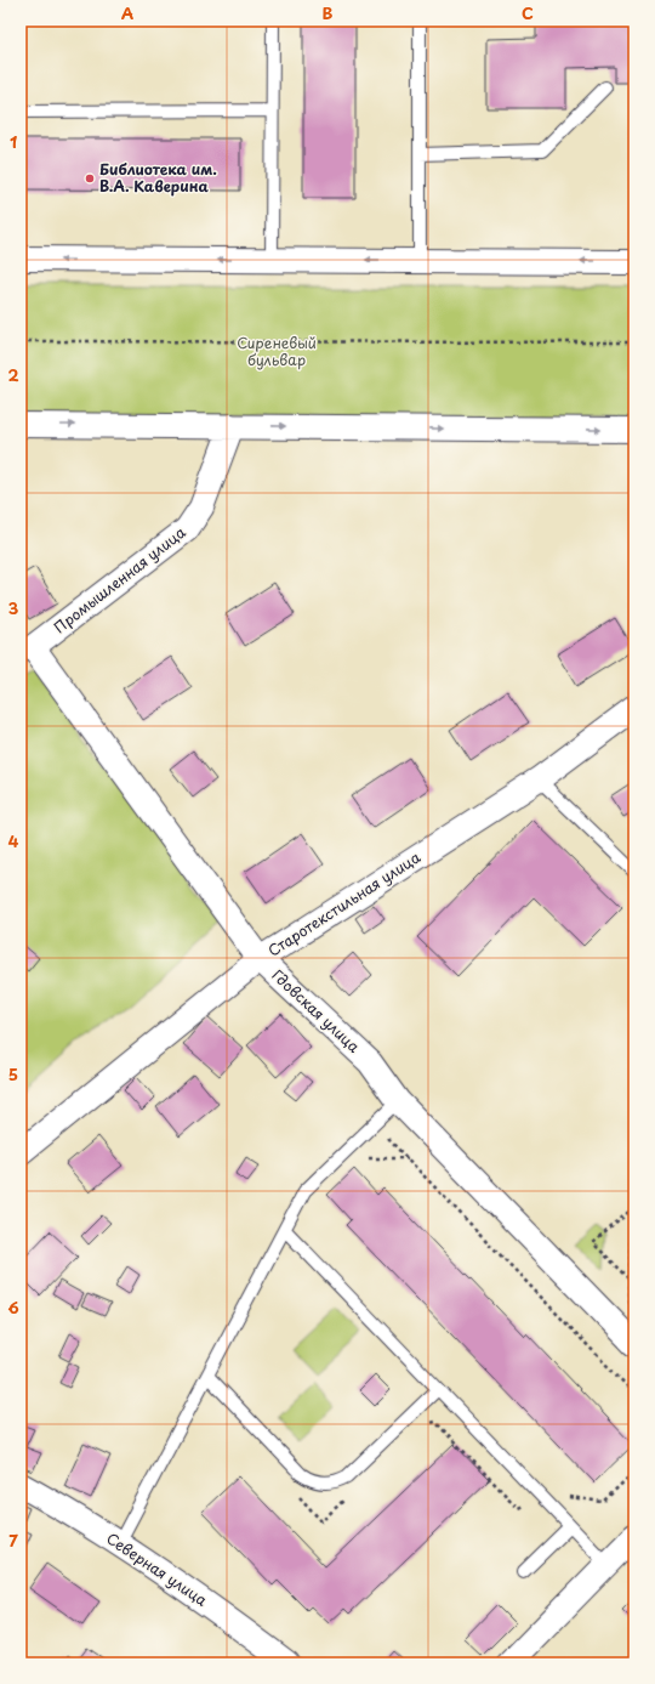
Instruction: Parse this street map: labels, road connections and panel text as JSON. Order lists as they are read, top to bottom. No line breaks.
{"streets":{"street":["Промышленная улица","Старотекстильная улица","Гдовская улица","Северная улица"]},"crossings":[["Промышленная улица","Гдовская улица"],["Старотекстильная улица","Гдовская улица"]],"parks":["Сиреневый бульвар"],"places":["Библиотека им. В.А. Каверина"],"grid":{"columns":["A","B","C"],"rows":["1","2","3","4","5","6","7"]}}
